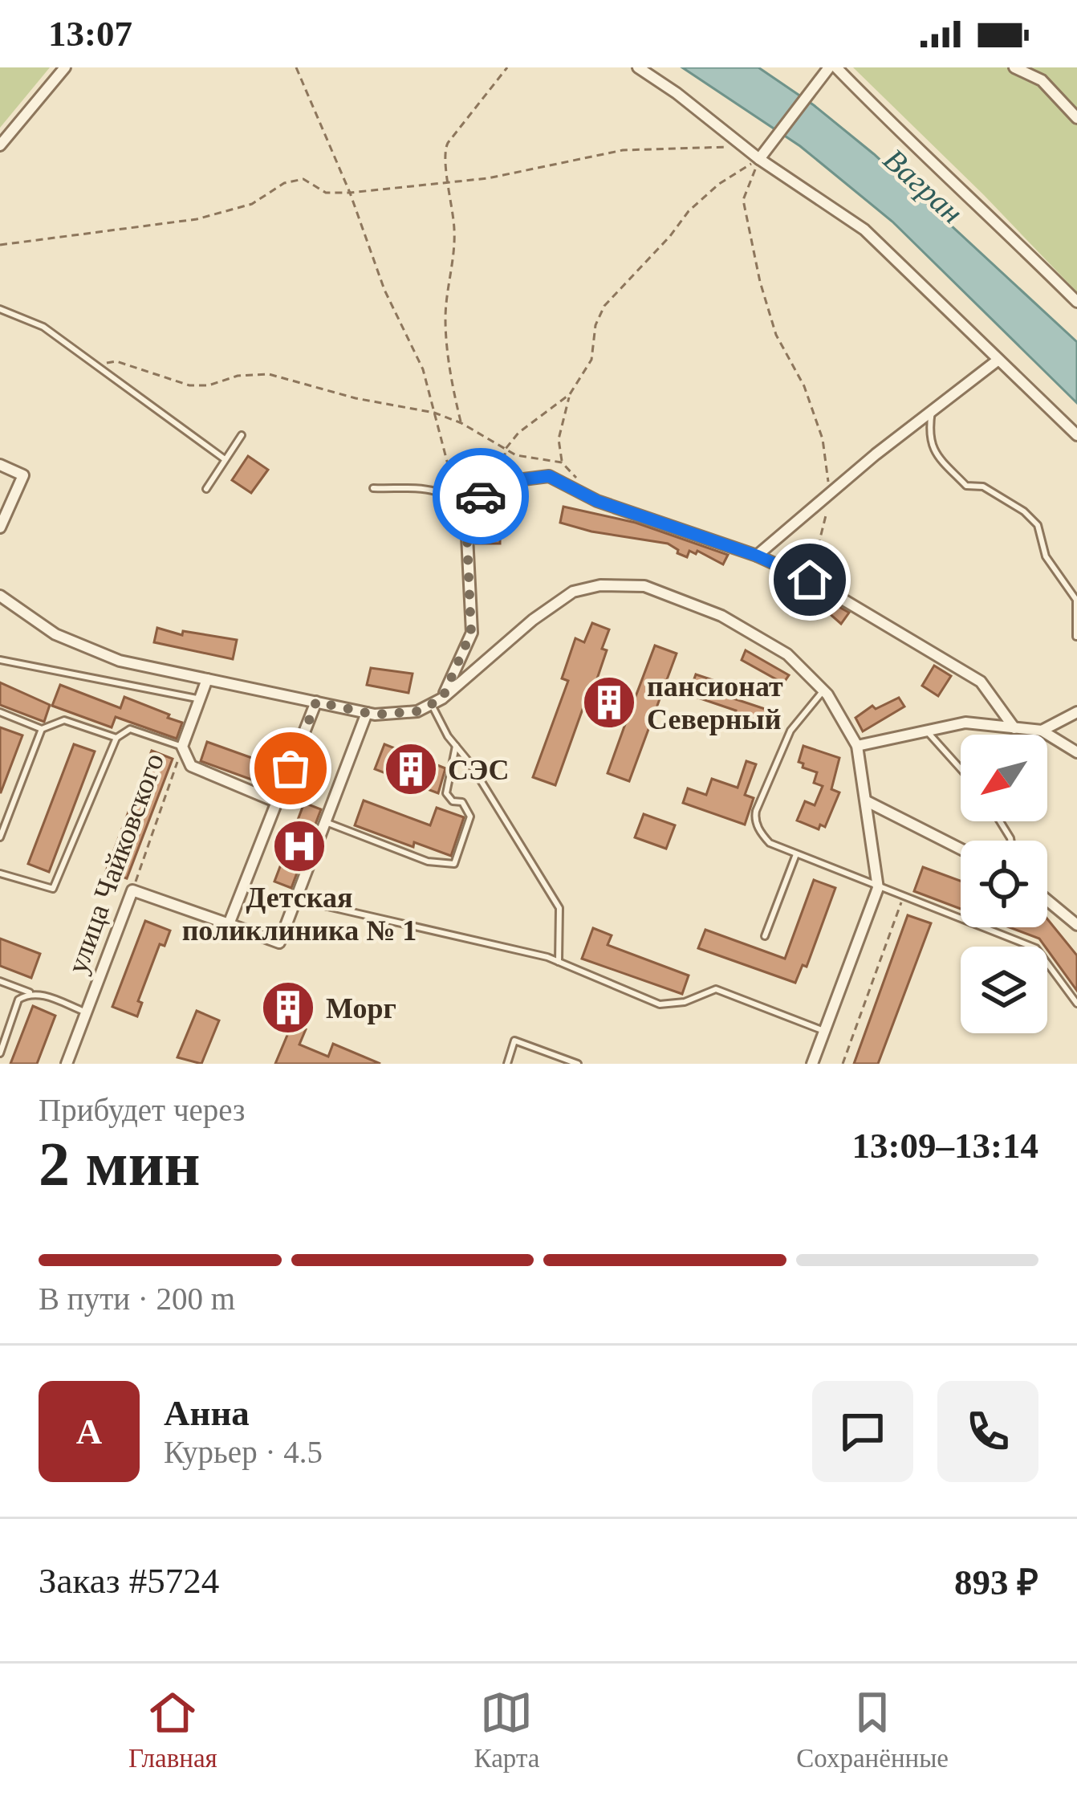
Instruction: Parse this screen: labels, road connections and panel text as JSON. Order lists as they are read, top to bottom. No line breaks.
{"streets":{"street":["улица Чайковского"]},"water":["Вагран"],"places":{"building":["пансионат Северный","СЭС","Морг"],"hospital":["Детская поликлиника № 1"]},"north":"bottom left","page":{"status":"13:07","heading":["2 мин","Прибудет через","13:09–13:14"],"panel":["Анна","Курьер · 4.5","Заказ #5724","893 ₽"],"bar":"В пути · 200 m","round":"А","tabs":["Главная","Карта","Сохранённые"]}}
